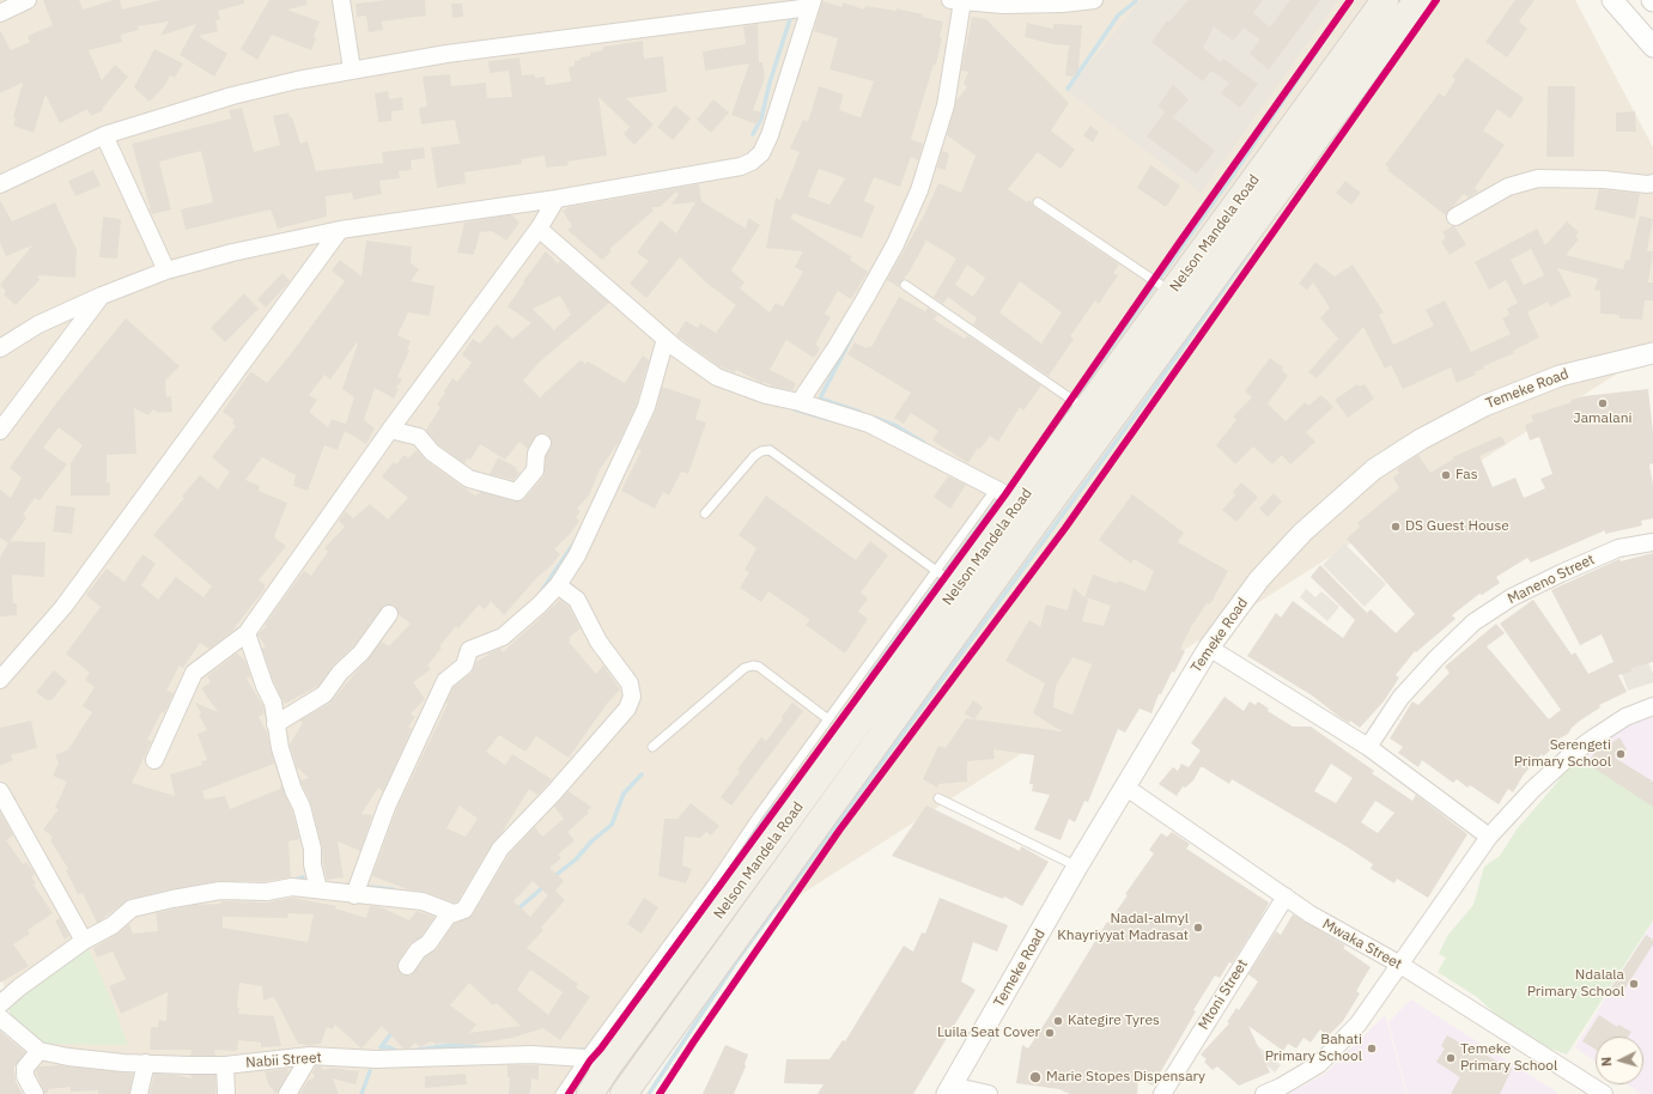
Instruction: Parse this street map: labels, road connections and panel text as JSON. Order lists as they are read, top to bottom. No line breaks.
{"streets":{"main road":["Nelson Mandela Road"],"street":["Temeke Road","Maneno Street","Mwaka Street","Mtoni Street","Nabii Street"]},"crossings":[["Nelson Mandela Road","Nabii Street"],["Temeke Road","Mwaka Street"],["Mwaka Street","Mtoni Street"]],"places":["Jamalani","Fas","DS Guest House","Serengeti Primary School","Nadal-almyl Khayriyyat Madrasat","Ndalala Primary School","Kategire Tyres","Luila Seat Cover","Bahati Primary School","Temeke Primary School","Marie Stopes Dispensary"],"north":"left"}
